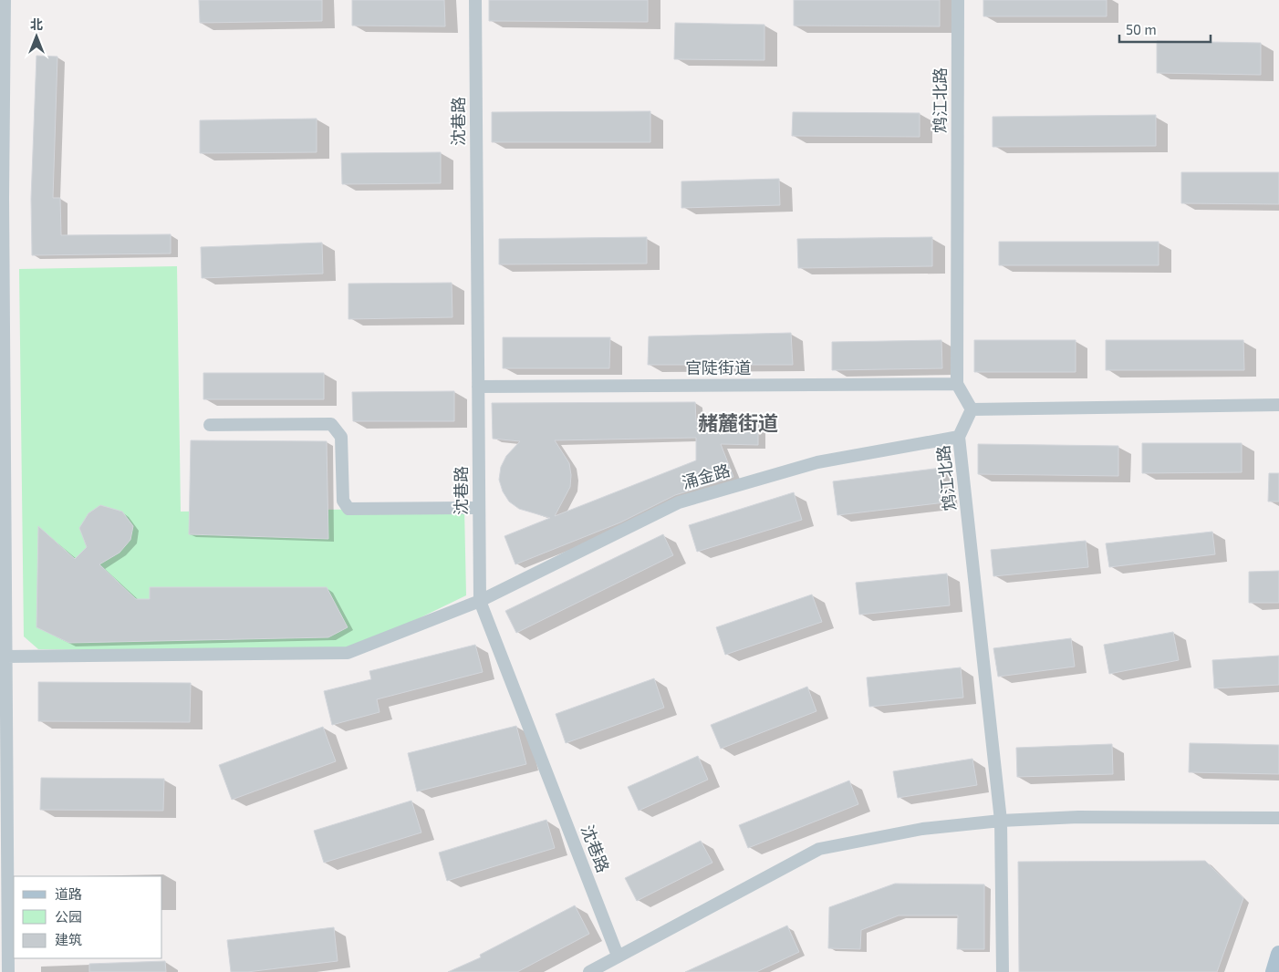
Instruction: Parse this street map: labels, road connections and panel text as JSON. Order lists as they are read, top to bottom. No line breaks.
{"streets":{"street":["鸩江北路","沈巷路","官陡街道","涌金路"]},"crossings":[["鸩江北路","官陡街道"],["鸩江北路","涌金路"],["沈巷路","官陡街道"],["沈巷路","涌金路"]],"districts":["赭麓街道"],"legend":["道路","公园","建筑"],"scale_bar":"50 m","north":"top"}
